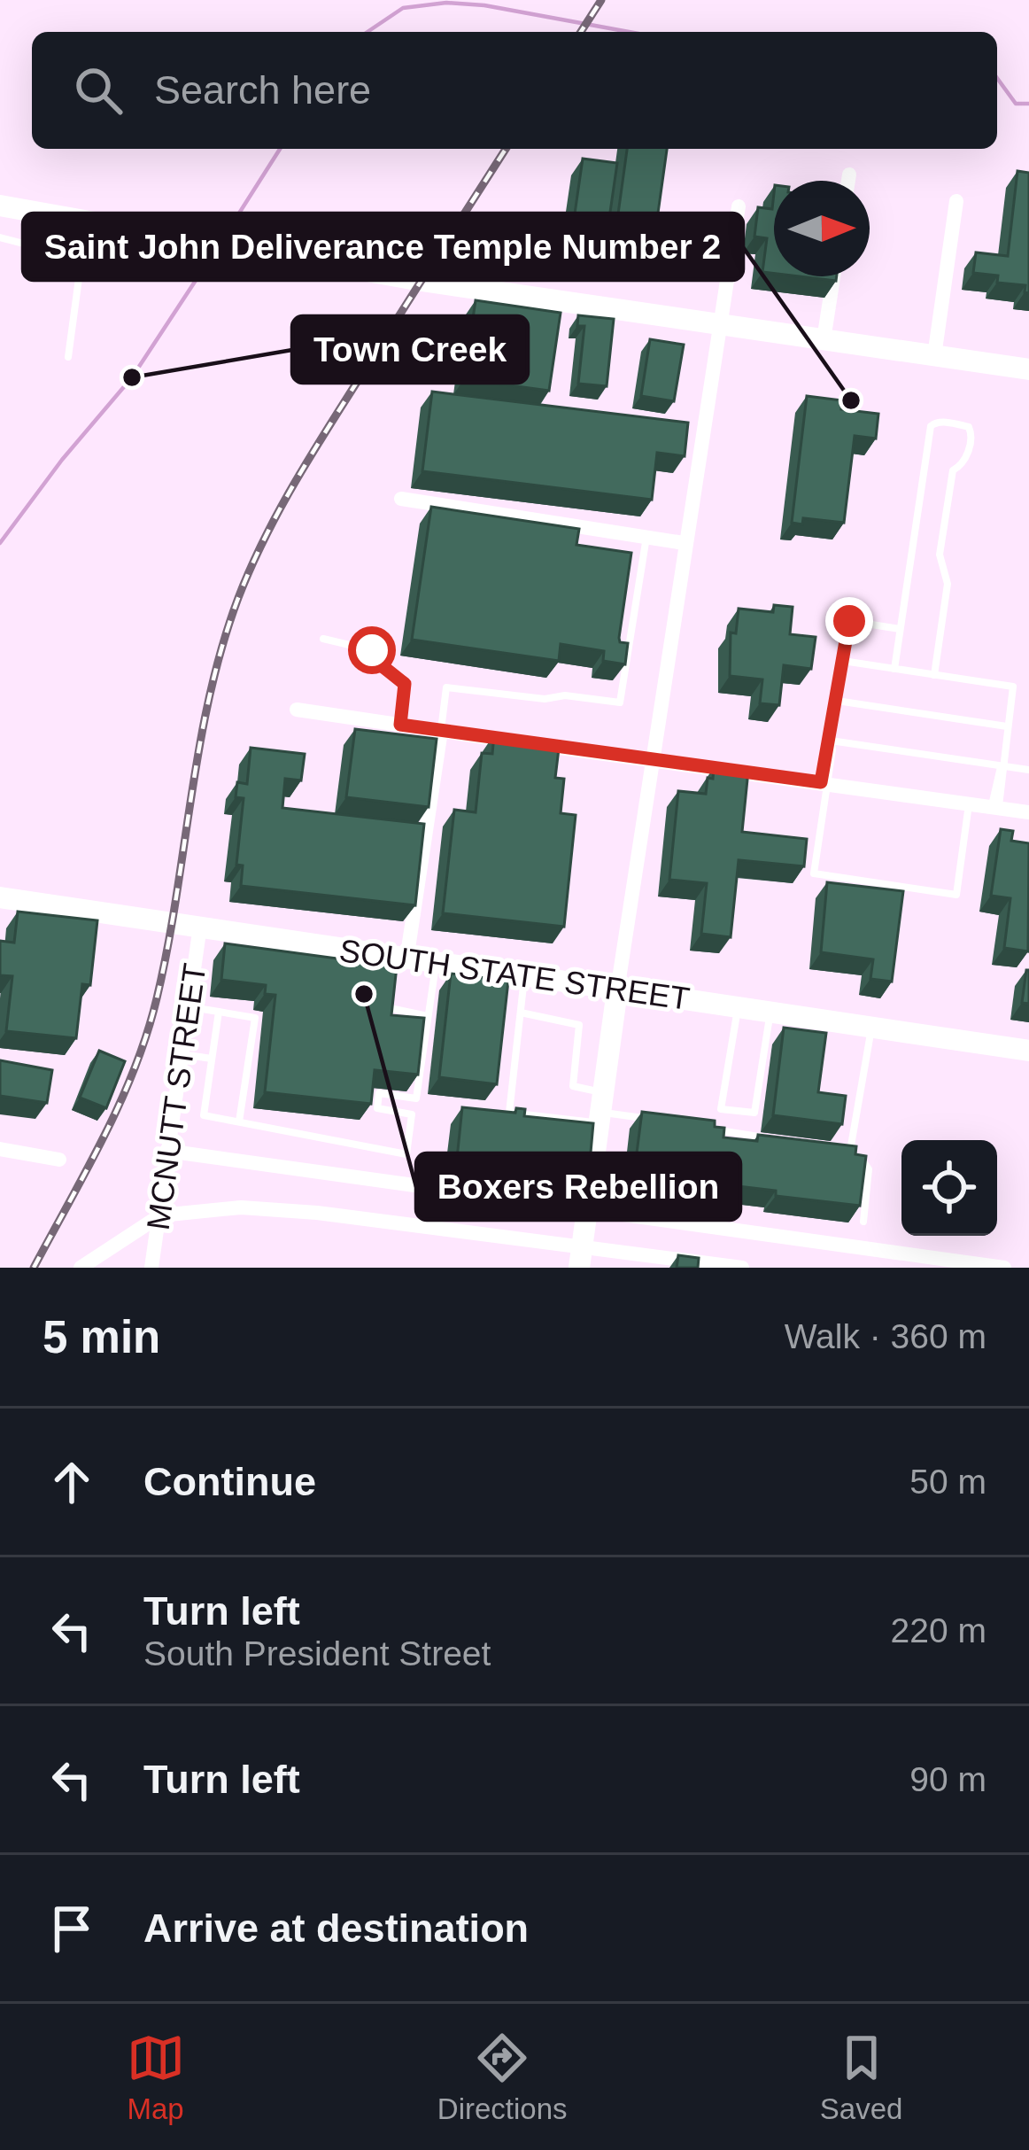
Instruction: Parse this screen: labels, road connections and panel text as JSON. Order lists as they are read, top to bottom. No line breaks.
{"streets":{"street":["SOUTH STATE STREET","MCNUTT STREET"]},"crossings":[["SOUTH STATE STREET","MCNUTT STREET"]],"places":["Town Creek","Saint John Deliverance Temple Number 2","Boxers Rebellion"],"north":"right","page":{"search":"Search here","heading":["5 min","Walk · 360 m"],"list":[["Continue","50 m"],["Turn left","South President Street","220 m"],["Turn left","90 m"],"Arrive at destination"],"nav":["Map","Directions","Saved"]}}
